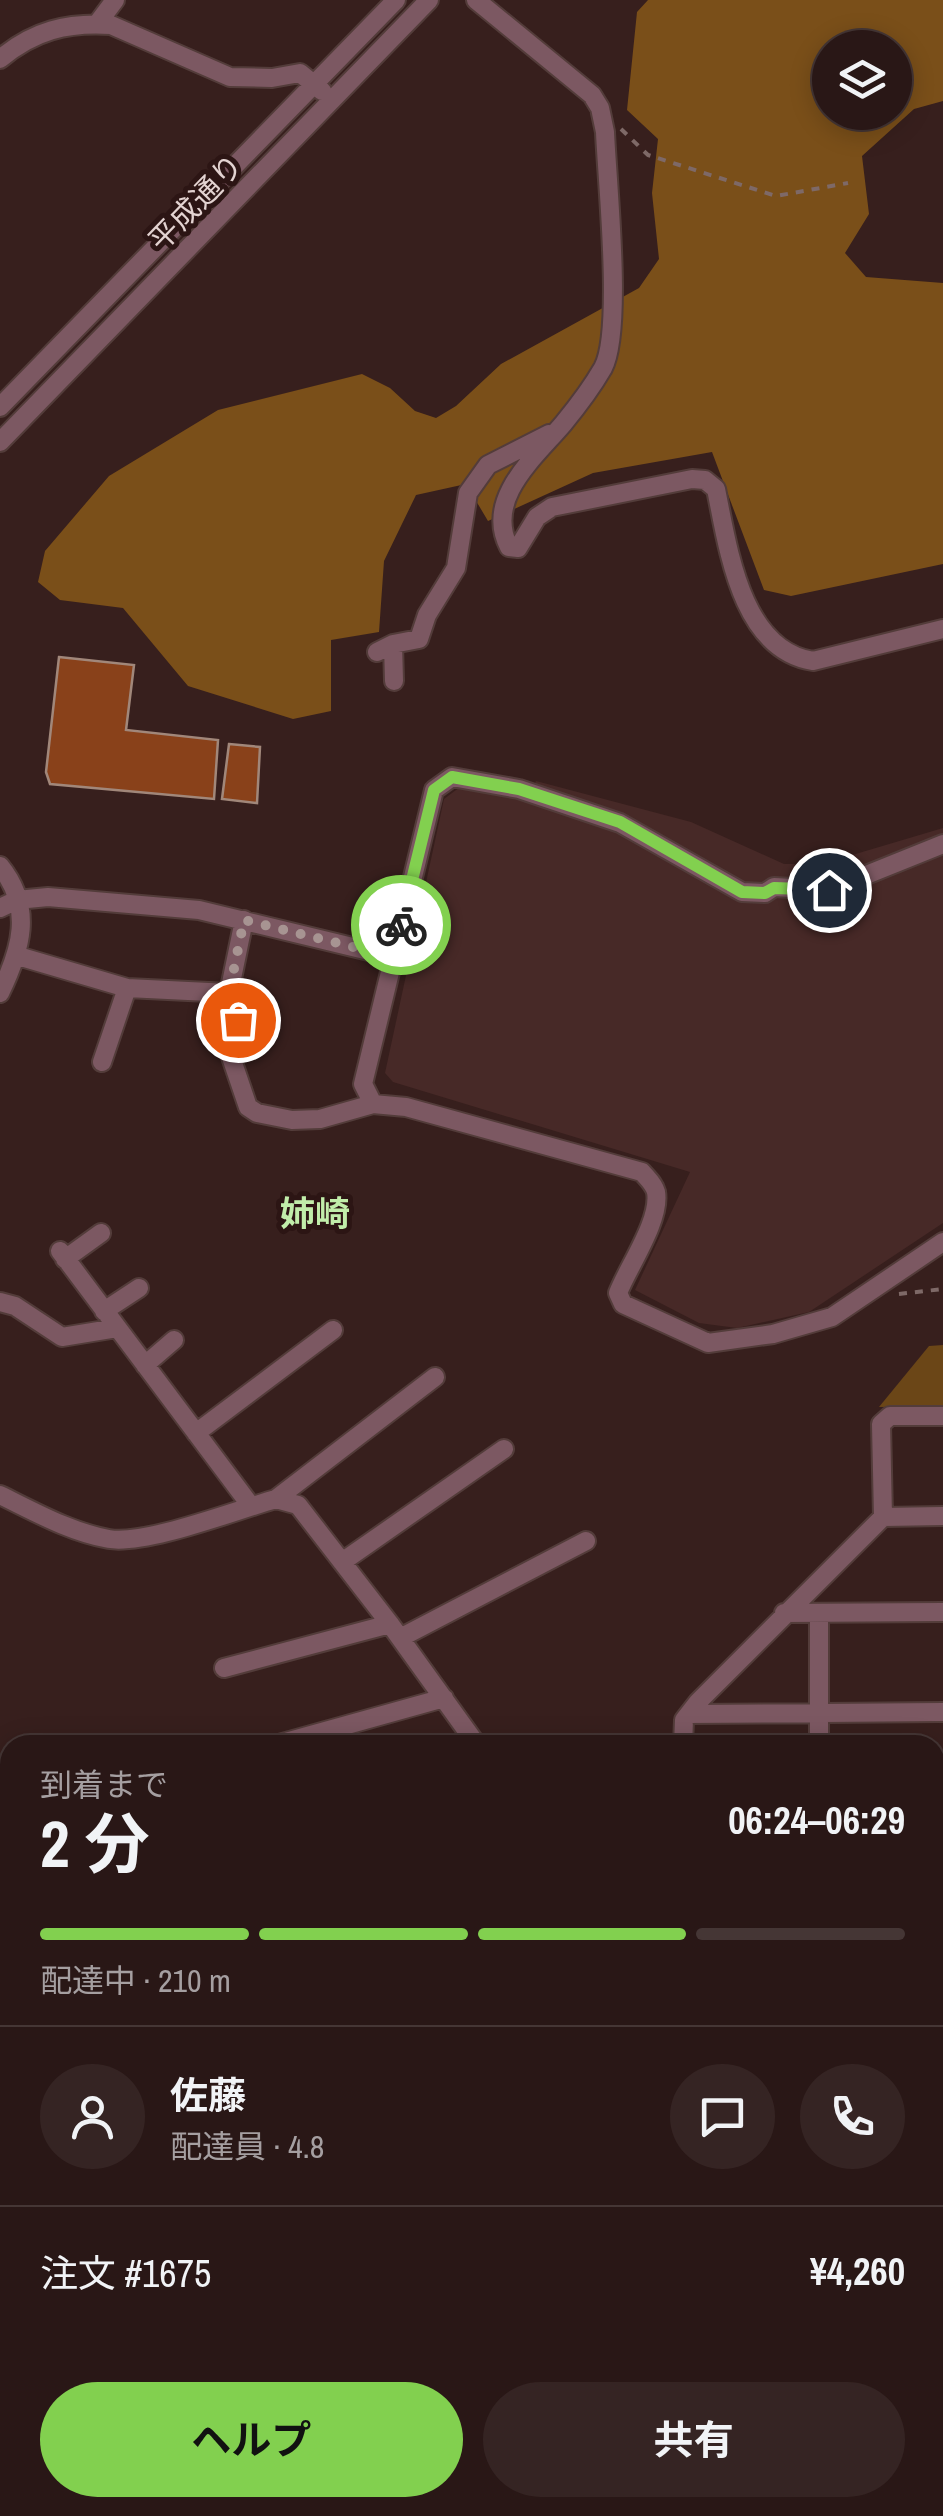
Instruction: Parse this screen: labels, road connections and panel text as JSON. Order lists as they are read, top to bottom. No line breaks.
{"streets":{"street":["平成通り"]},"districts":["姉崎"],"page":{"heading":["2 分","到着まで","06:24–06:29"],"panel":["佐藤","配達員 · 4.8","注文 #1675","¥4,260"],"bar":"配達中 · 210 m","buttons":["ヘルプ","共有"]}}
